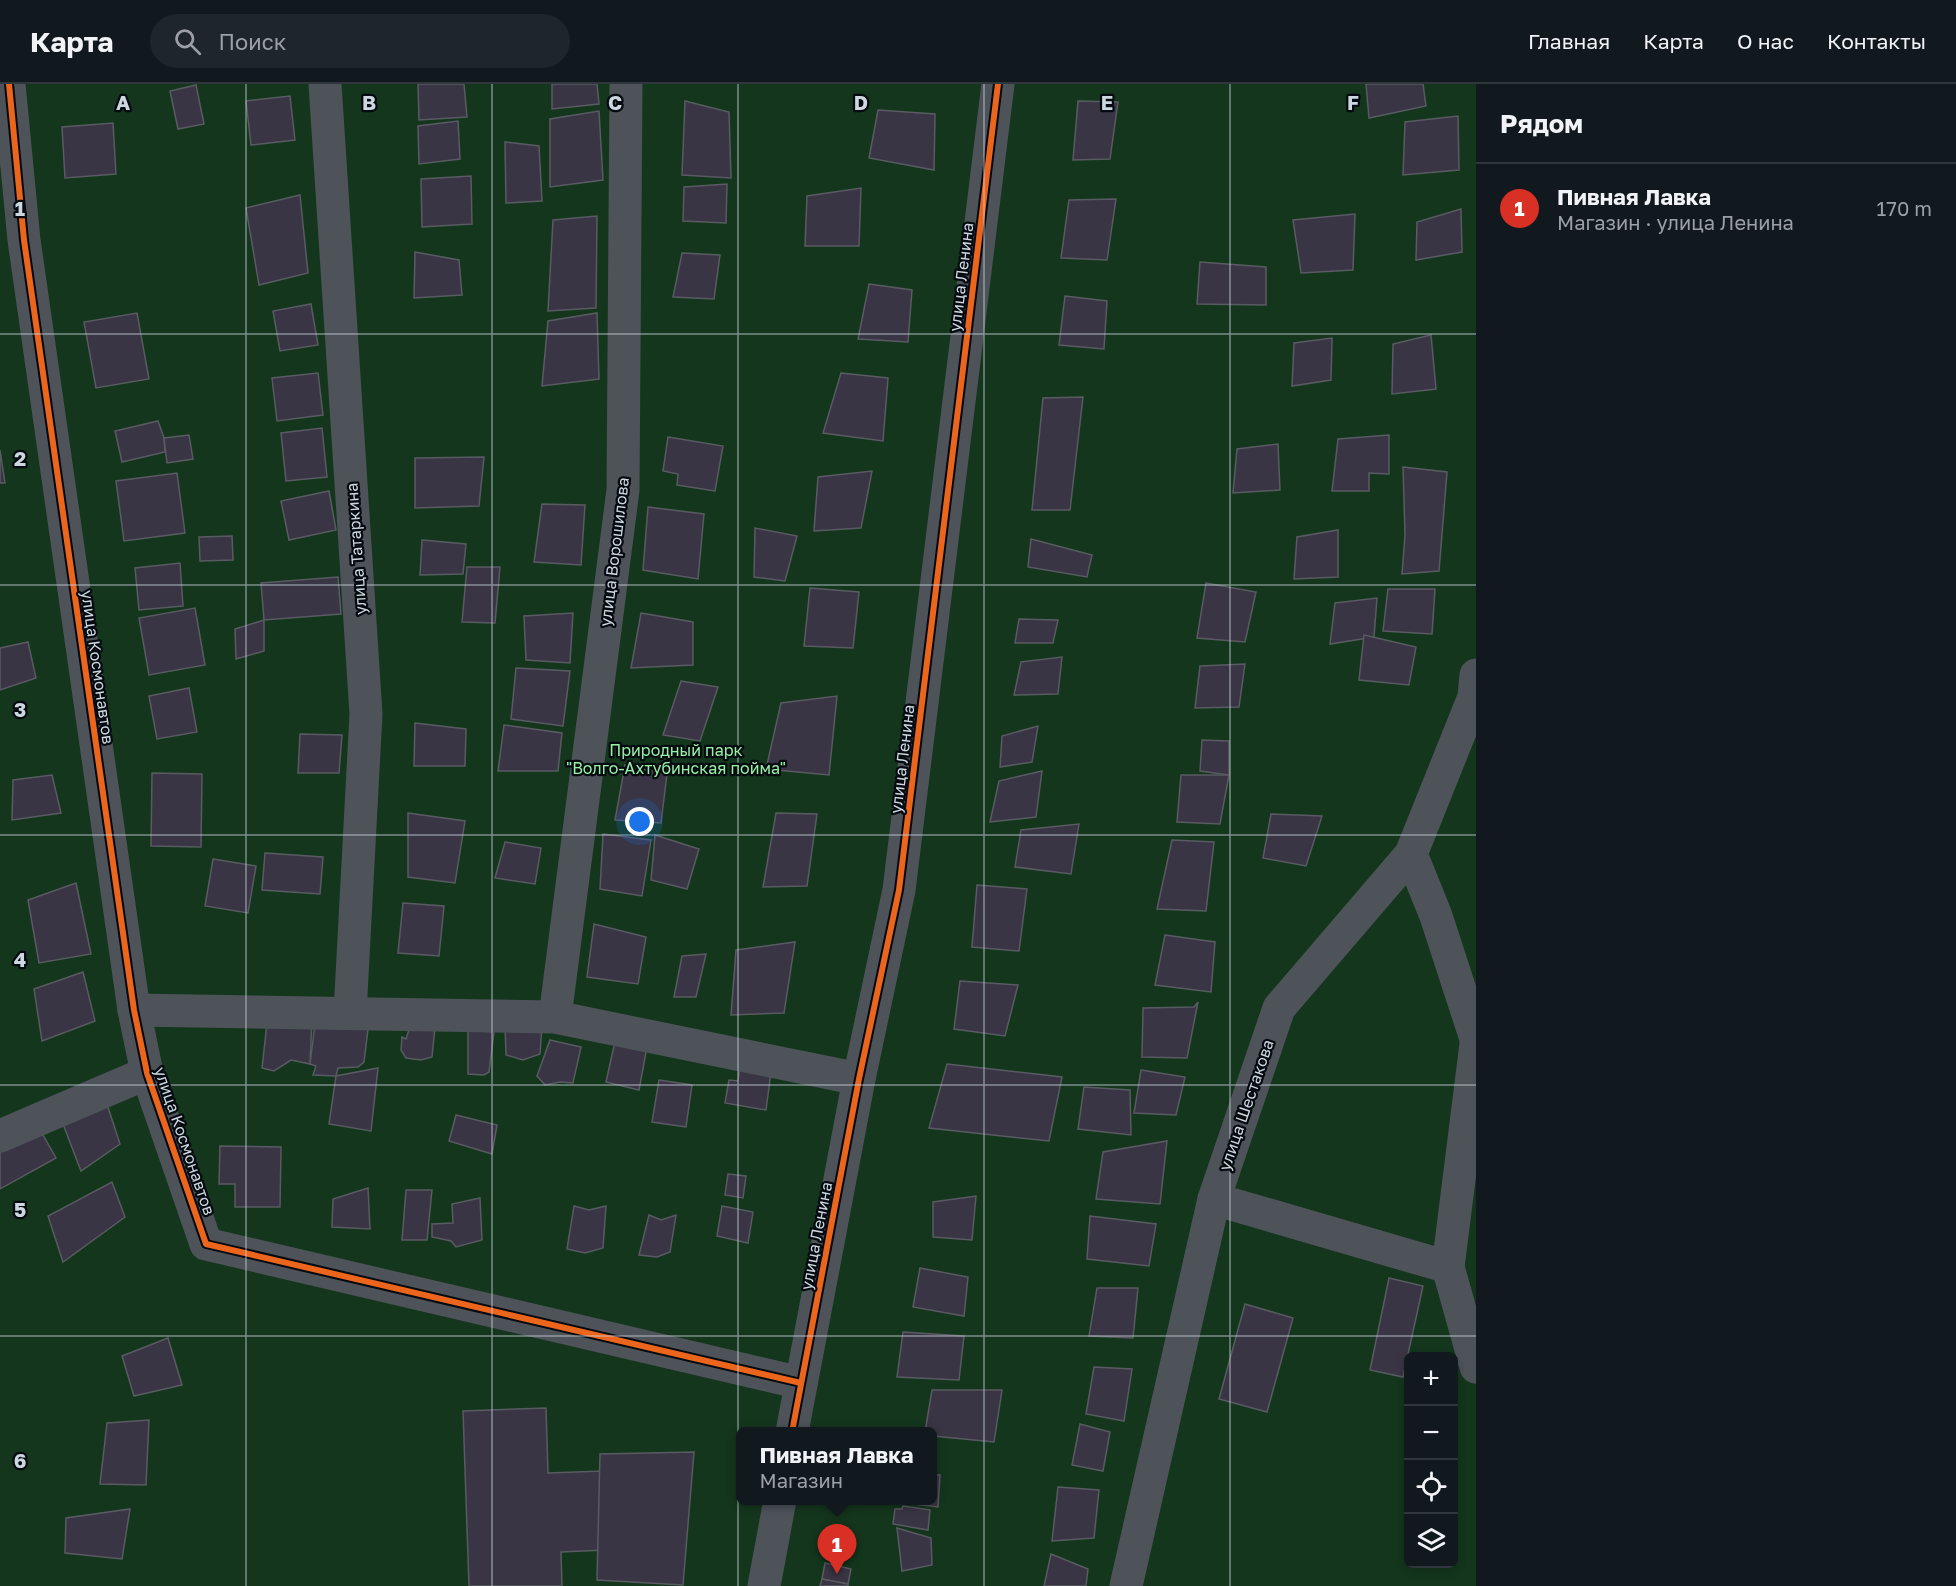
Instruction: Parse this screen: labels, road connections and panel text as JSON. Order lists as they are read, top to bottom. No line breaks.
{"streets":{"street":["улица Ленина","улица Татаркина","улица Ворошилова","улица Космонавтов","улица Шестакова"]},"crossings":[["улица Ленина","улица Космонавтов"]],"parks":["Природный парк \"Волго-Ахтубинская пойма\""],"page":{"header":"Карта","search":"Поиск","nav":["Главная","Карта","О нас","Контакты"],"heading":"Рядом","list":[{"mark":"1","name":"Пивная Лавка","note":"Магазин · улица Ленина","value":"170 m"}],"map_buttons":["+","−"],"popup":["Пивная Лавка","Магазин"],"pins":"1"},"grid":{"columns":["A","B","C","D","E","F"],"rows":["1","2","3","4","5","6"]}}
